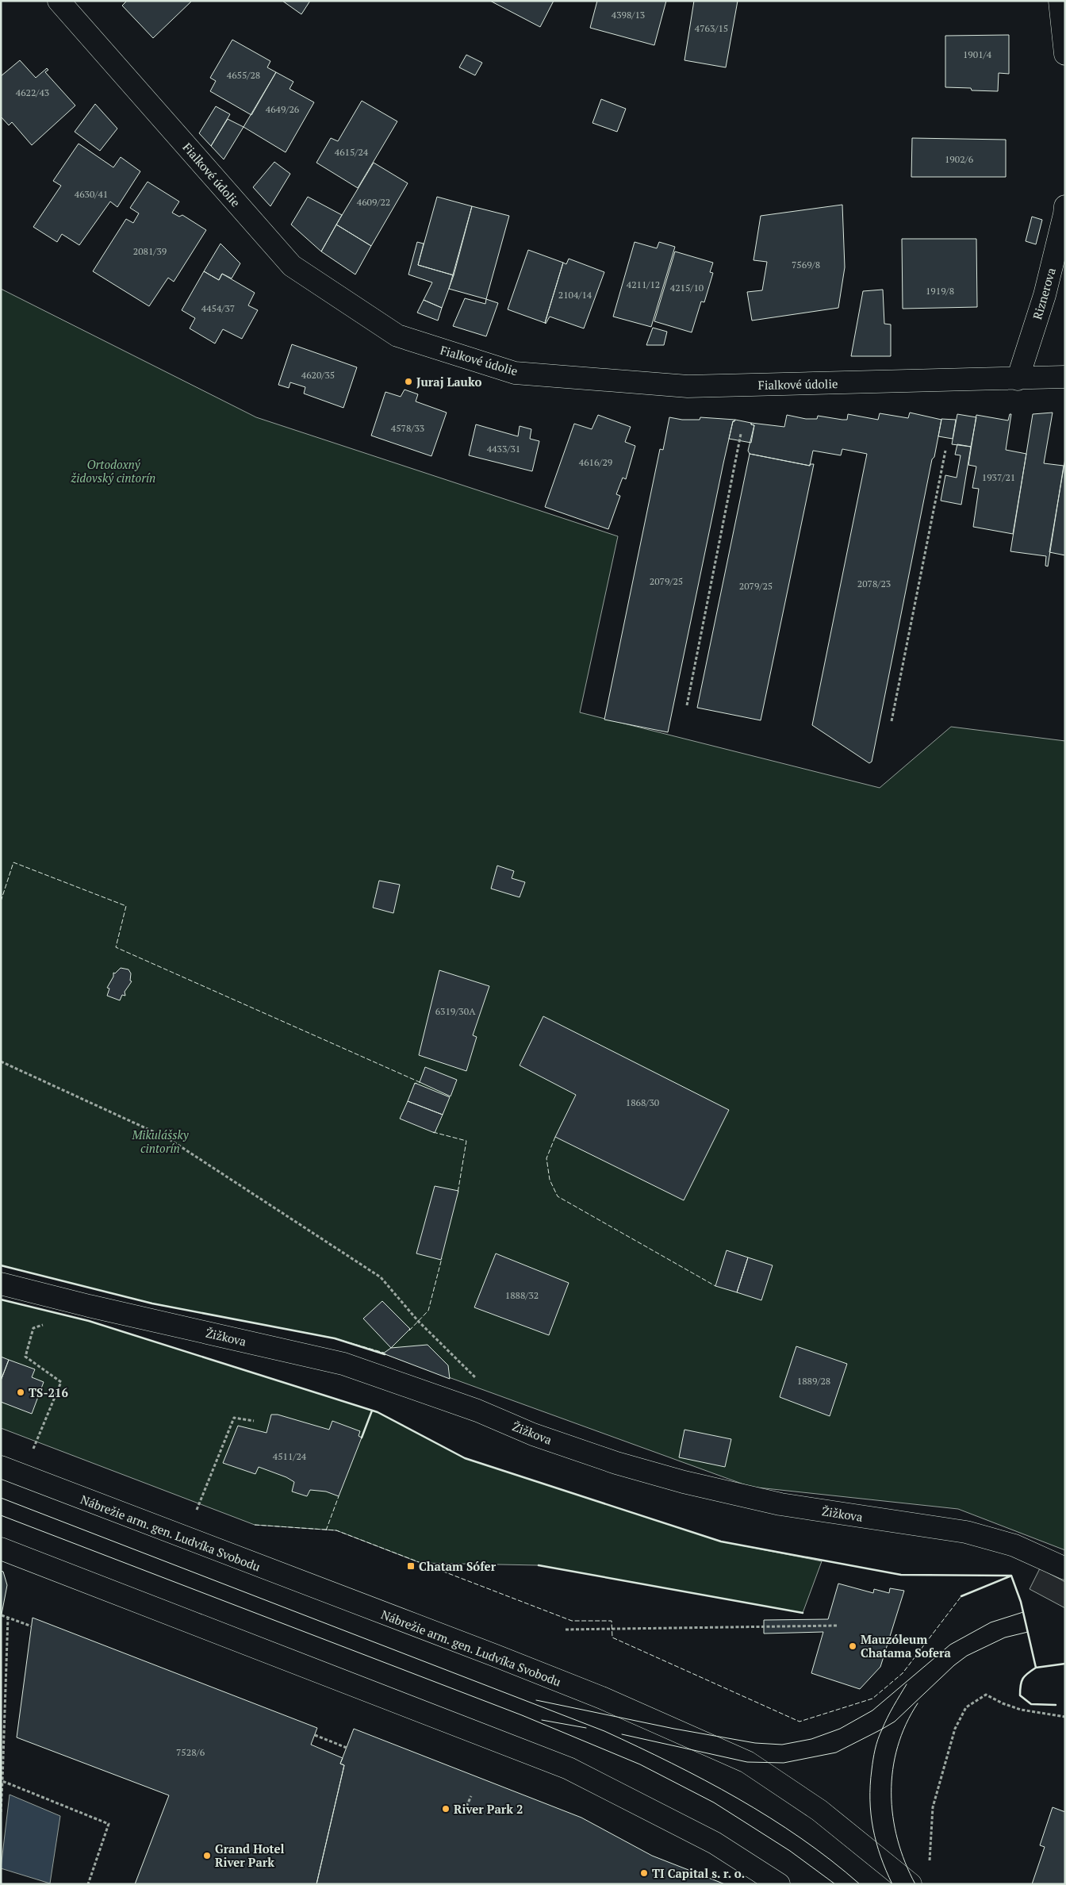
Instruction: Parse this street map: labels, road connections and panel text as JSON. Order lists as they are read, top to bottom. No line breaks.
{"streets":{"street":["Fialkové údolie","Riznerova","Žižkova","Nábrežie arm. gen. Ludvíka Svobodu"]},"crossings":[["Fialkové údolie","Riznerova"]],"parks":["Ortodoxný židovský cintorín","Mikulášsky cintorín"],"places":{"other":["Juraj Lauko","TS-216","Mauzóleum Chatama Sofera","River Park 2","Grand Hotel River Park","TI Capital s. r. o."],"transit":["Chatam Sófer"]},"house_numbers":["4398/13","4763/15","1901/4","4655/28","4622/43","4649/26","4615/24","1902/6","4630/41","4609/22","2081/39","7569/8","4211/12","4215/10","1919/8","2104/14","4454/37","4620/35","4578/33","4433/31","4616/29","1937/21","2079/25","2078/23","2079/25","6319/30A","1868/30","1888/32","1889/28","4511/24","7528/6"]}
